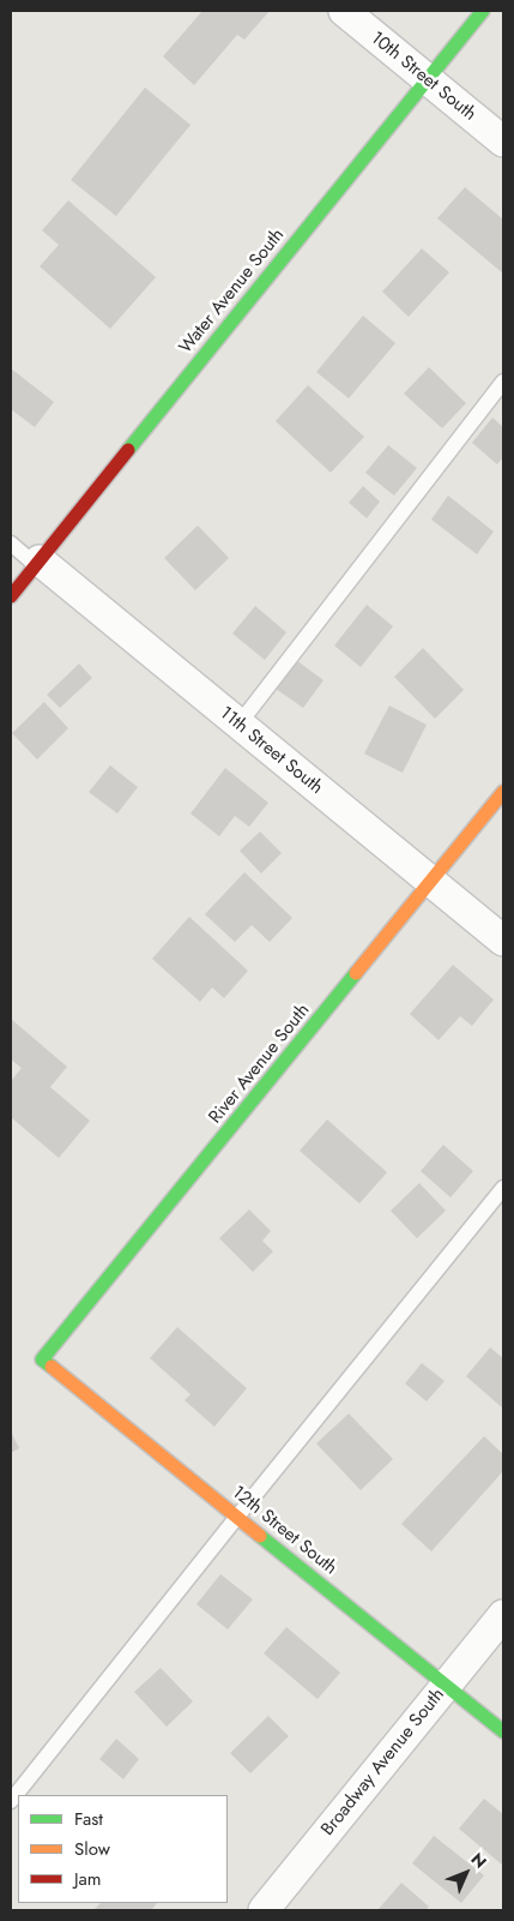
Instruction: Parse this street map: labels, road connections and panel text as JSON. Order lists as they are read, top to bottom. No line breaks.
{"streets":{"street":["10th Street South","Water Avenue South","11th Street South","River Avenue South","12th Street South","Broadway Avenue South"]},"crossings":[["10th Street South","Water Avenue South"],["Water Avenue South","11th Street South"],["11th Street South","River Avenue South"],["River Avenue South","12th Street South"],["12th Street South","Broadway Avenue South"]],"legend":["Fast","Slow","Jam"],"north":"top right"}
